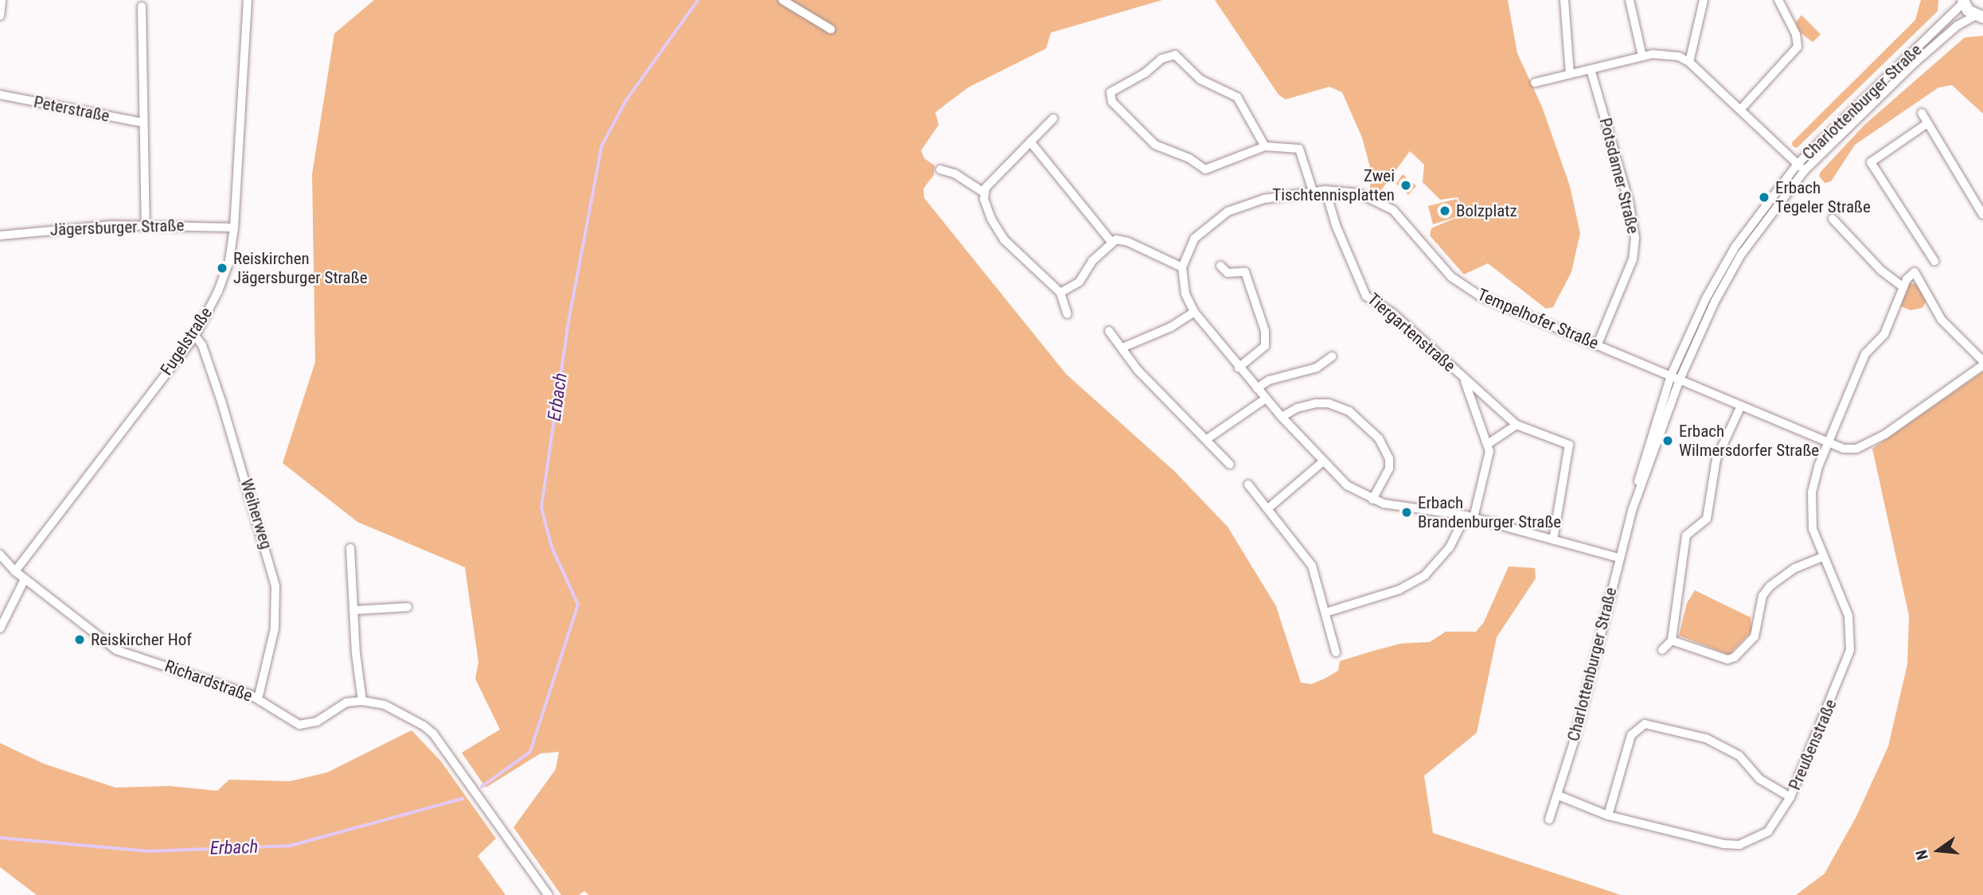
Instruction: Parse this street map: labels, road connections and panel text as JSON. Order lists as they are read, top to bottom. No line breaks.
{"streets":{"street":["Charlottenburger Straße","Peterstraße","Potsdamer Straße","Jägersburger Straße","Tempelhofer Straße","Tiergartenstraße","Fugelstraße","Weiherweg","Richardstraße","Preußenstraße"]},"crossings":[["Charlottenburger Straße","Tempelhofer Straße"],["Charlottenburger Straße","Preußenstraße"],["Potsdamer Straße","Tempelhofer Straße"],["Jägersburger Straße","Fugelstraße"],["Tempelhofer Straße","Tiergartenstraße"],["Tempelhofer Straße","Preußenstraße"],["Fugelstraße","Weiherweg"],["Fugelstraße","Richardstraße"],["Weiherweg","Richardstraße"]],"water":["Erbach"],"places":["Zwei Tischtennisplatten","Erbach Tegeler Straße","Bolzplatz","Reiskirchen Jägersburger Straße","Erbach Wilmersdorfer Straße","Erbach Brandenburger Straße","Reiskircher Hof"],"north":"left"}
